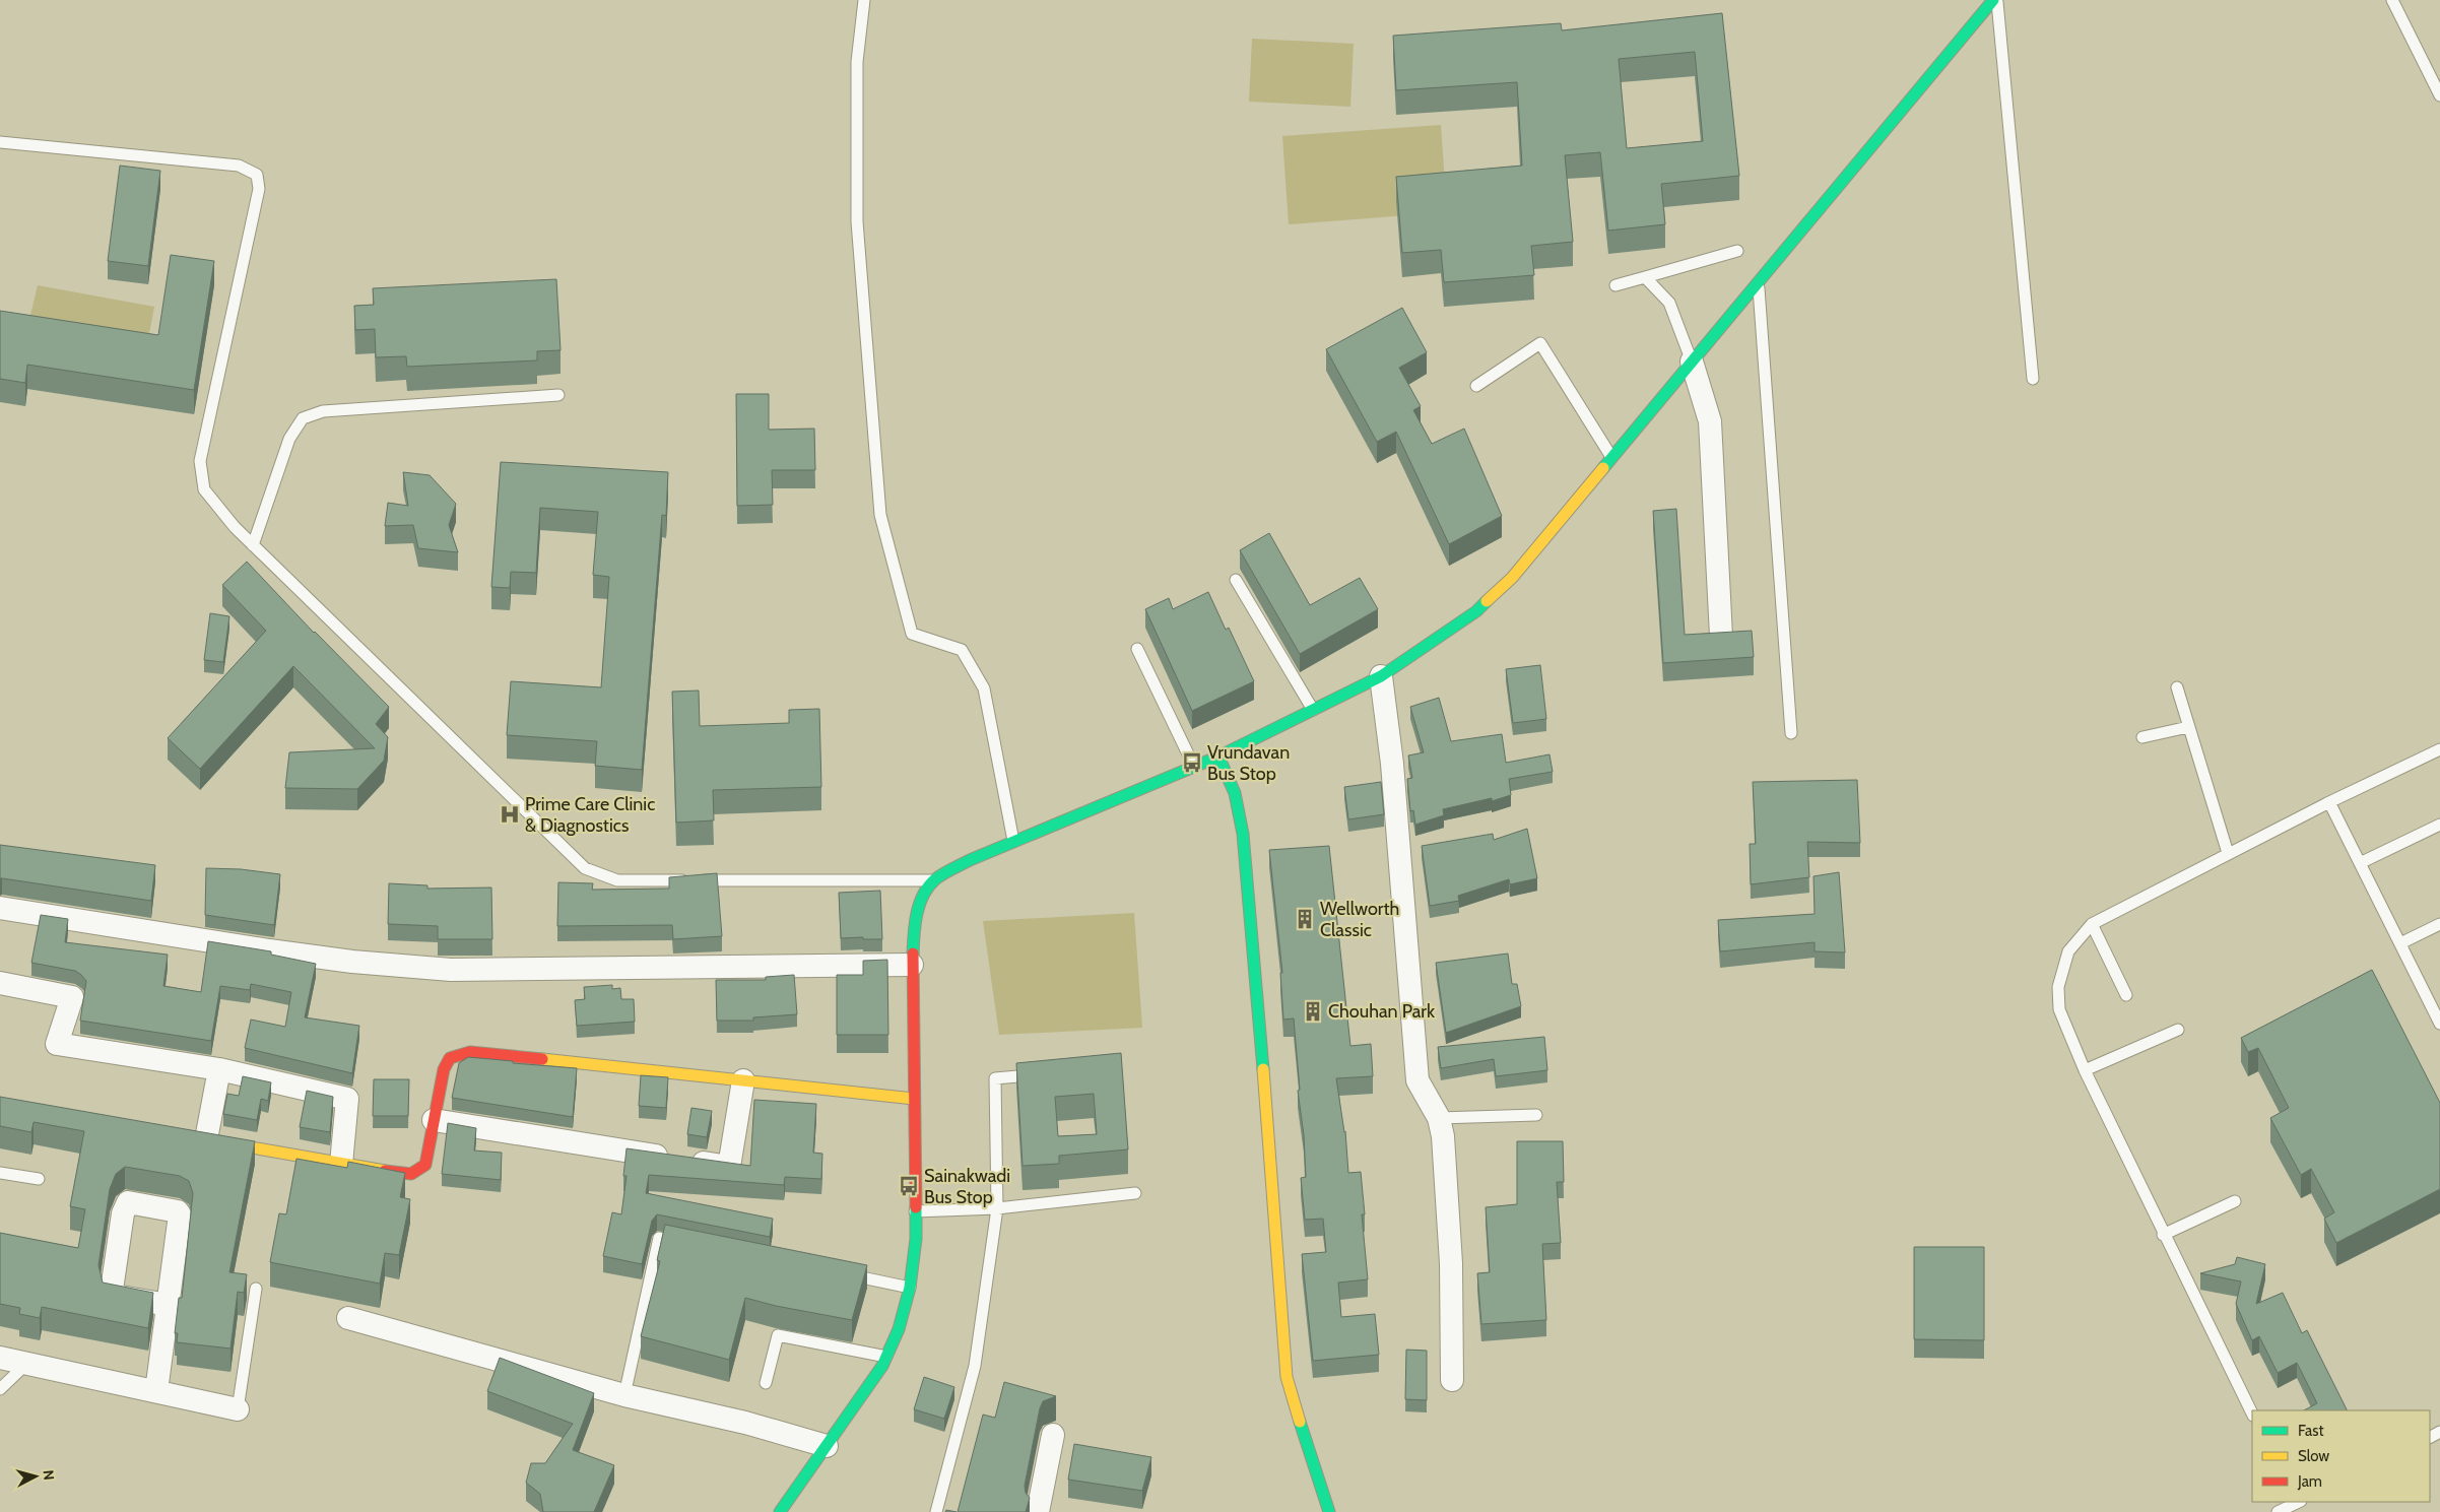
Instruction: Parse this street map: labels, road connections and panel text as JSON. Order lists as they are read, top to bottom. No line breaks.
{"places":{"bus stop":["Vrundavan Bus Stop","Sainakwadi Bus Stop"],"hospital":["Prime Care Clinic & Diagnostics"],"building":["Wellworth Classic","Chouhan Park"]},"legend":["Fast","Slow","Jam"],"north":"right"}
